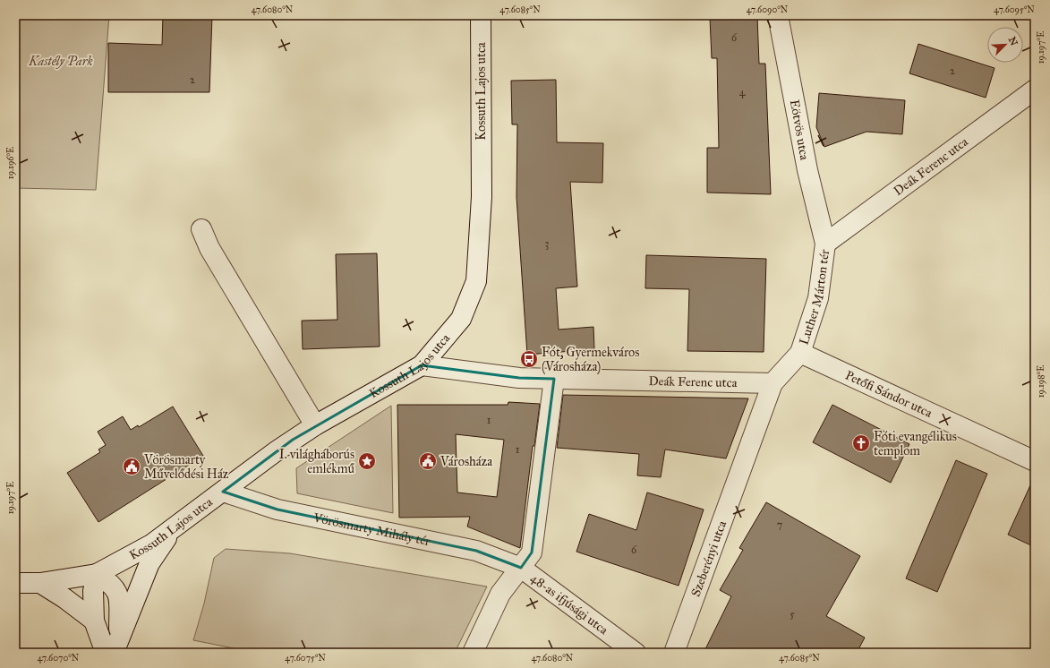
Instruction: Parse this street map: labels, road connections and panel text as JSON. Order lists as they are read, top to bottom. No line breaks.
{"streets":{"street":["Kossuth Lajos utca","Eötvös utca","Deák Ferenc utca","Luther Márton tér","Petőfi Sándor utca","Vörösmarty Mihály tér","Szeberényi utca","48-as ifjúsági utca"]},"crossings":[["Kossuth Lajos utca","Deák Ferenc utca"],["Kossuth Lajos utca","Vörösmarty Mihály tér"],["Eötvös utca","Deák Ferenc utca"],["Eötvös utca","Luther Márton tér"],["Deák Ferenc utca","Luther Márton tér"],["Deák Ferenc utca","Szeberényi utca"],["Luther Márton tér","Petőfi Sándor utca"],["Luther Márton tér","Szeberényi utca"],["Vörösmarty Mihály tér","48-as ifjúsági utca"]],"parks":["Kastély Park"],"places":{"bus stop":["Fót, Gyermekváros (Városháza)"],"church":["Fóti evangélikus templom"],"place":["I. világháborús emlékmű"],"public building":["Városháza","Vörösmarty Művelődési Ház"]},"house_numbers":["6","2","2","4","3","1","1","7","6","5"],"north":"top right","coordinates":["47.6080°N","47.6085°N","47.6090°N","47.6095°N","19.197°E","19.196°E","19.198°E","47.6070°N","47.6075°N"]}
